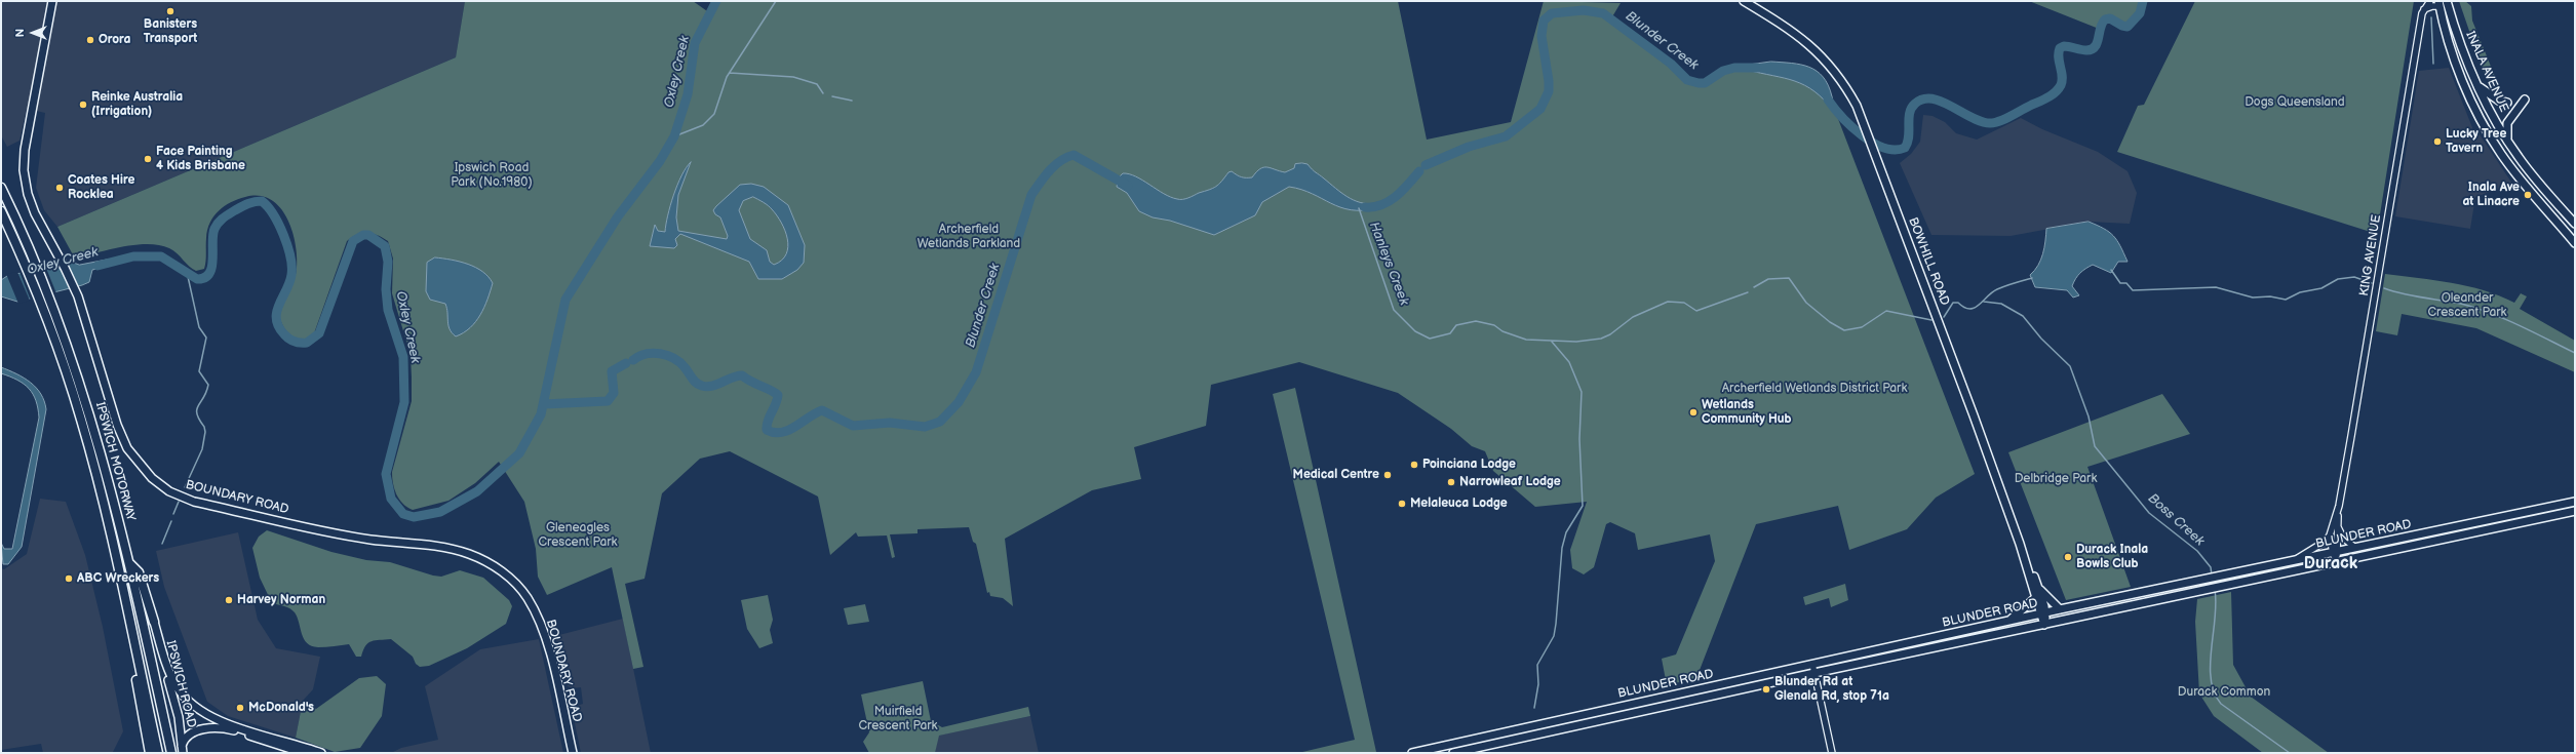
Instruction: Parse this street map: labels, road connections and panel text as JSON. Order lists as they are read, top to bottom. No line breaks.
{"streets":{"highway":["IPSWICH MOTORWAY"],"main road":["INALA AVENUE","BOWHILL ROAD","BOUNDARY ROAD","BLUNDER ROAD","IPSWICH ROAD"],"street":["KING AVENUE"]},"crossings":[["KING AVENUE","BLUNDER ROAD"],["BOWHILL ROAD","BLUNDER ROAD"]],"districts":["Durack"],"water":["Blunder Creek","Oxley Creek","Hanleys Creek","Boss Creek"],"parks":["Dogs Queensland","Ipswich Road Park (No.1980)","Archerfield Wetlands Parkland","Oleander Crescent Park","Archerfield Wetlands District Park","Delbridge Park","Gleneagles Crescent Park","Durack Common","Muirfield Crescent Park"],"places":["Banisters Transport","Orora","Reinke Australia (Irrigation)","Lucky Tree Tavern","Face Painting 4 Kids Brisbane","Coates Hire Rocklea","Inala Ave at Linacre","Wetlands Community Hub","Poinciana Lodge","Medical Centre","Narrowleaf Lodge","Melaleuca Lodge","Durack Inala Bowls Club","ABC Wreckers","Harvey Norman","Blunder Rd at Glenala Rd, stop 71a","McDonald's"],"north":"left"}
